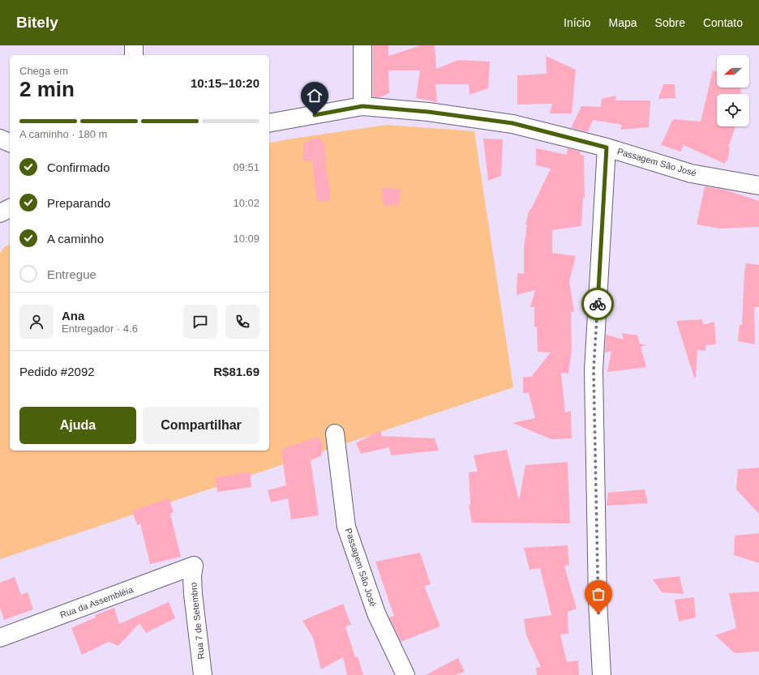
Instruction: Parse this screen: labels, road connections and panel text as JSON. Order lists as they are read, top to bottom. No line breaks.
{"streets":{"street":["Passagem São José","Rua da Assembléia","Rua 7 de Setembro"]},"crossings":[["Rua da Assembléia","Rua 7 de Setembro"]],"north":"left","page":{"header":"Bitely","nav":["Início","Mapa","Sobre","Contato"],"heading":["2 min","Chega em","10:15–10:20"],"panel":["Ana","Entregador · 4.6","Pedido #2092","R$81.69"],"bar":"A caminho · 180 m","list":[["Confirmado","09:51"],["Preparando","10:02"],["A caminho","10:09"],"Entregue"],"buttons":["Ajuda","Compartilhar"]}}
